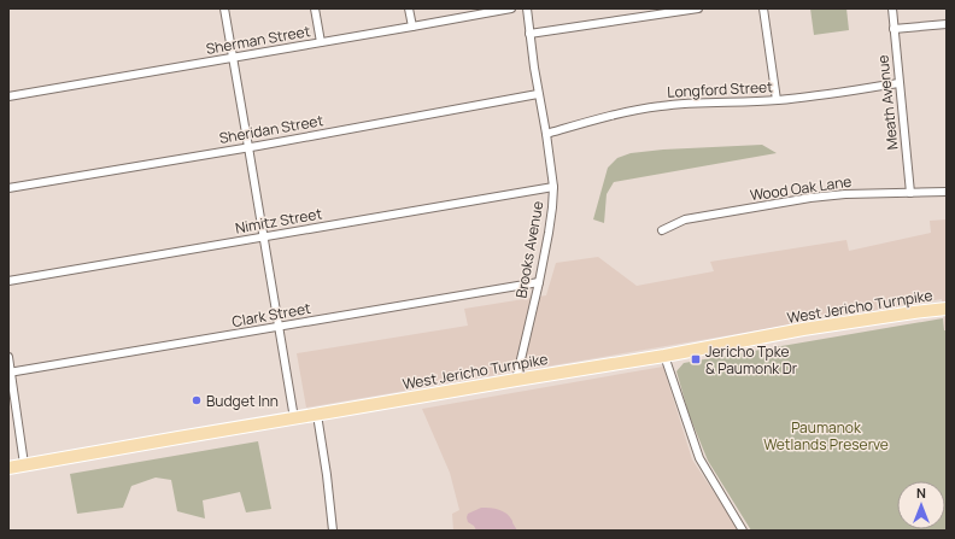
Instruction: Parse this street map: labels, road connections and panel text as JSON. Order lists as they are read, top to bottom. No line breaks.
{"streets":{"main road":["West Jericho Turnpike"],"street":["Sherman Street","Longford Street","Meath Avenue","Sheridan Street","Wood Oak Lane","Nimitz Street","Brooks Avenue","Clark Street"]},"crossings":[["Longford Street","Meath Avenue"],["Longford Street","Brooks Avenue"],["Meath Avenue","Wood Oak Lane"],["Sheridan Street","Brooks Avenue"],["Nimitz Street","Brooks Avenue"],["Brooks Avenue","West Jericho Turnpike"],["Brooks Avenue","Clark Street"]],"parks":["Paumanok Wetlands Preserve"],"places":{"transit":["Jericho Tpke & Paumonk Dr"],"other":["Budget Inn"]},"north":"top"}
